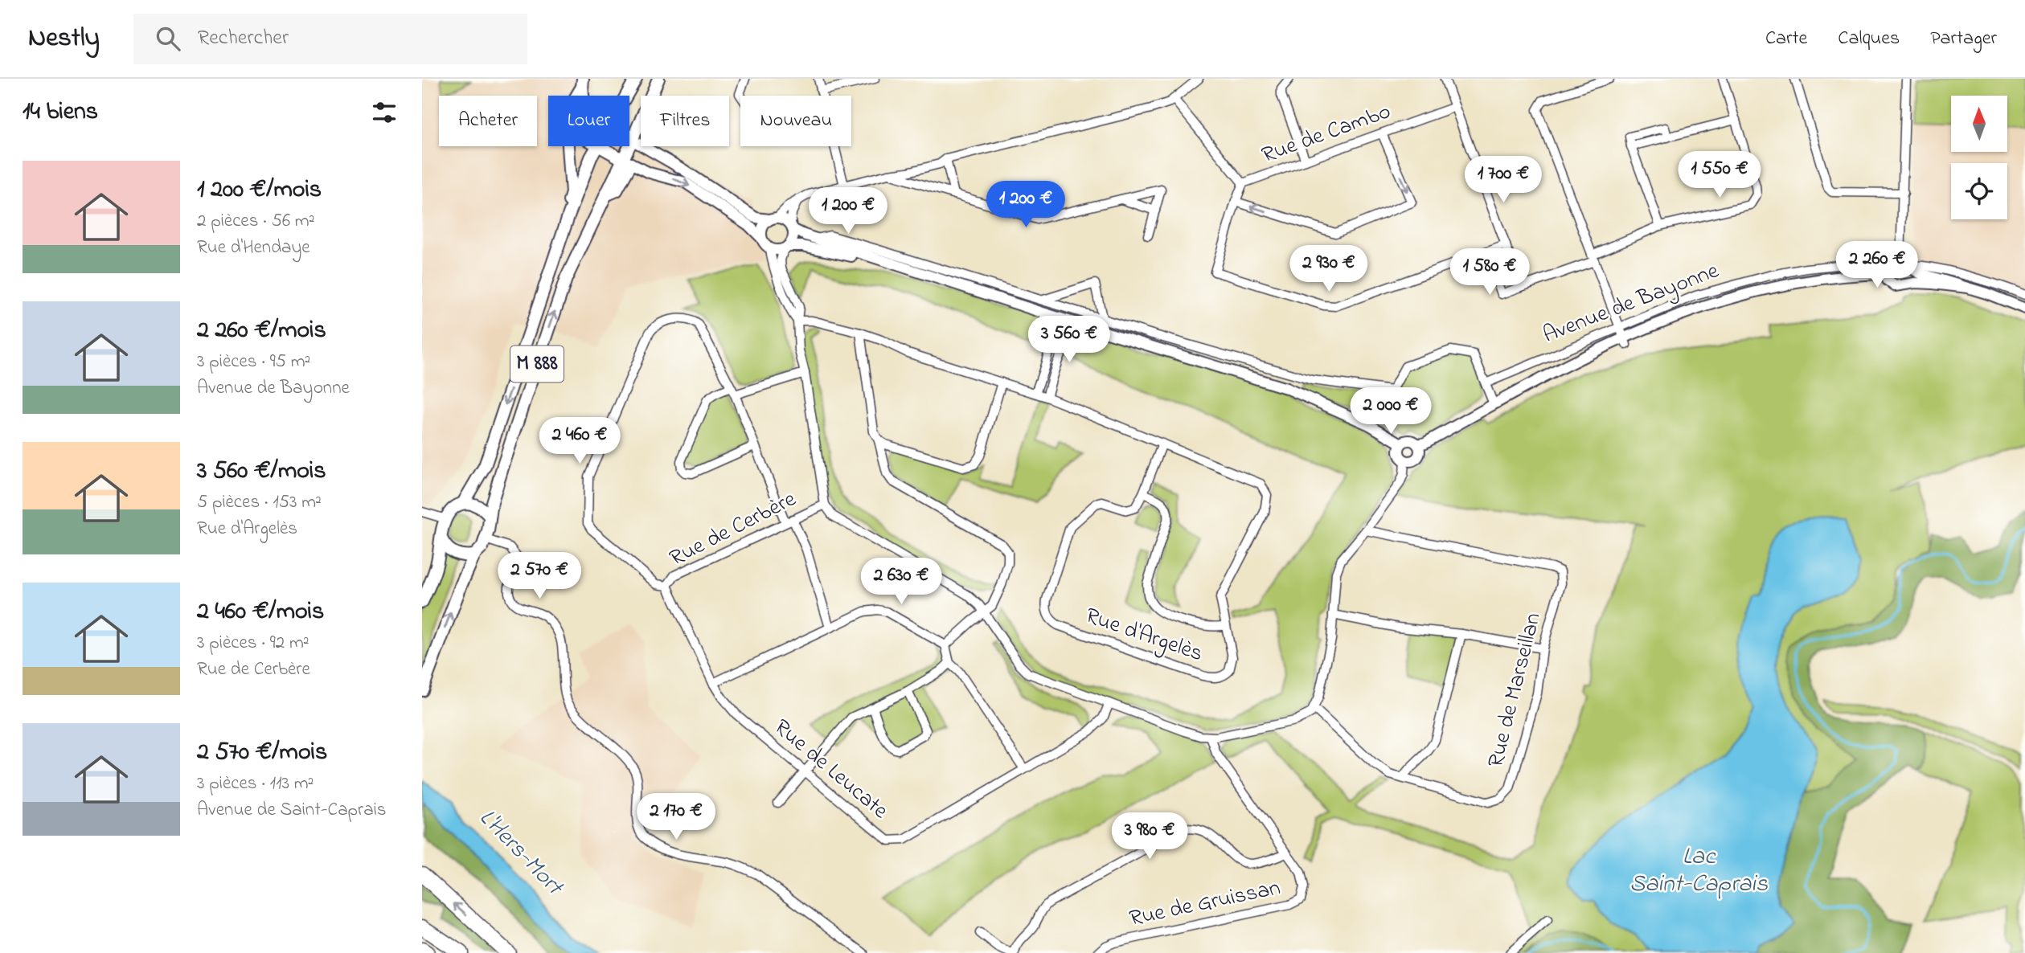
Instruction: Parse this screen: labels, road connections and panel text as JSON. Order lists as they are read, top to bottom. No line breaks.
{"streets":{"main road":["M 888"],"street":["Rue de Cambo","Avenue de Bayonne","Rue de Cerbère","Rue d'Argelès","Rue de Marseillan","Rue de Leucate","Rue de Gruissan"]},"crossings":[["Rue de Cerbère","Rue de Leucate"]],"water":["L'Hers-Mort","Lac Saint-Caprais"],"north":"top","page":{"header":"Nestly","search":"Rechercher","nav":["Carte","Calques","Partager"],"heading":"14 biens","chip":["Acheter","Louer","Filtres","Nouveau"],"list":[{"name":"1 200 €/mois","note":"2 pièces · 56 m² · Rue d'Hendaye"},{"name":"2 260 €/mois","note":"3 pièces · 95 m² · Avenue de Bayonne"},{"name":"3 560 €/mois","note":"5 pièces · 153 m² · Rue d'Argelès"},{"name":"2 460 €/mois","note":"3 pièces · 92 m² · Rue de Cerbère"},{"name":"2 570 €/mois","note":"3 pièces · 113 m² · Avenue de Saint-Caprais"}],"price":["1 550 €","1 700 €","1 200 €","1 200 €","2 260 €","2 930 €","1 580 €","3 560 €","2 000 €","2 460 €","2 570 €","2 630 €","2 170 €","3 980 €"]}}
